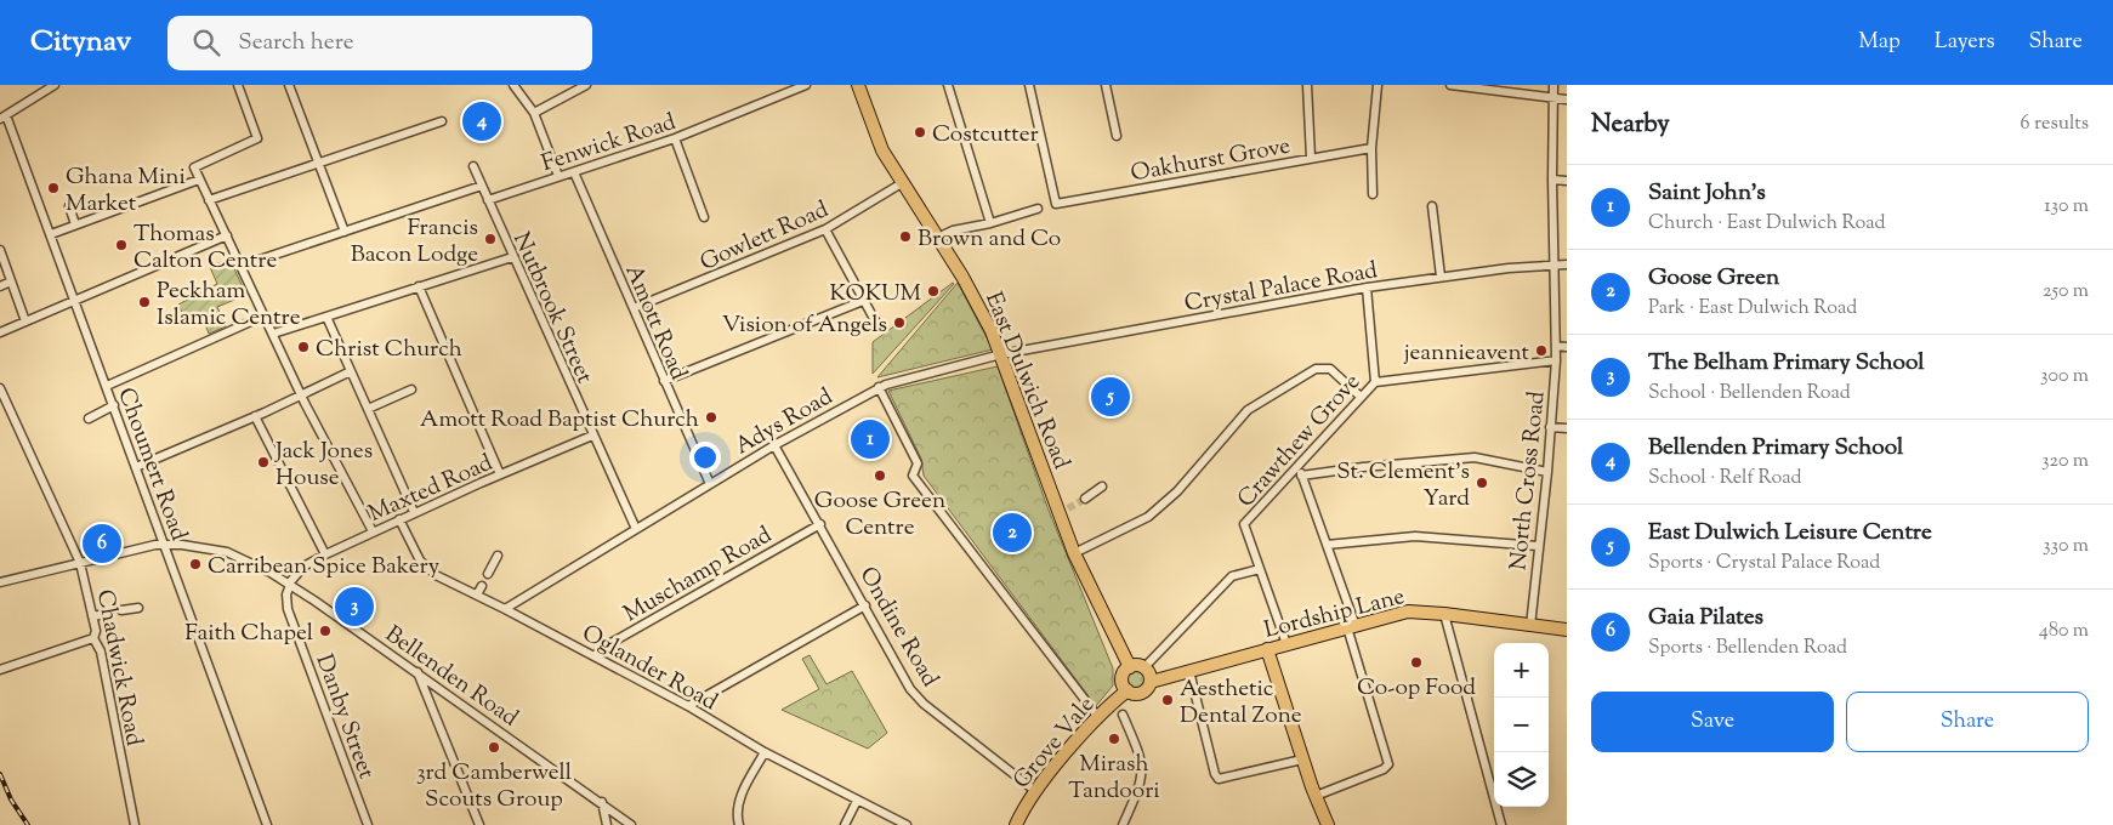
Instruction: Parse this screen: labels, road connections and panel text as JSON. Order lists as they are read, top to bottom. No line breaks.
{"streets":{"main road":["East Dulwich Road","Lordship Lane","Grove Vale"],"street":["Fenwick Road","Oakhurst Grove","Gowlett Road","Crystal Palace Road","Nutbrook Street","Amott Road","Adys Road","Crawthew Grove","Choumert Road","North Cross Road","Maxted Road","Muschamp Road","Ondine Road","Oglander Road","Chadwick Road","Bellenden Road","Danby Street"]},"crossings":[["Fenwick Road","Nutbrook Street"],["Fenwick Road","Amott Road"],["Gowlett Road","Amott Road"],["Gowlett Road","East Dulwich Road"],["Crystal Palace Road","East Dulwich Road"],["Crystal Palace Road","Adys Road"],["Crystal Palace Road","Crawthew Grove"],["Crystal Palace Road","North Cross Road"],["Nutbrook Street","Adys Road"],["Nutbrook Street","Maxted Road"],["Amott Road","Adys Road"],["East Dulwich Road","Adys Road"],["East Dulwich Road","Lordship Lane"],["East Dulwich Road","Grove Vale"],["Adys Road","Ondine Road"],["Adys Road","Oglander Road"],["Crawthew Grove","Lordship Lane"],["Choumert Road","Bellenden Road"],["North Cross Road","Lordship Lane"],["Maxted Road","Oglander Road"],["Maxted Road","Bellenden Road"],["Maxted Road","Danby Street"],["Muschamp Road","Ondine Road"],["Muschamp Road","Oglander Road"],["Lordship Lane","Grove Vale"],["Ondine Road","Grove Vale"],["Chadwick Road","Bellenden Road"],["Bellenden Road","Danby Street"]],"places":["Costcutter","Ghana Mini Market","Brown and Co","Francis Bacon Lodge","Thomas Calton Centre","KOKUM","Peckham Islamic Centre","Vision of Angels","Christ Church","jeannieavent","Amott Road Baptist Church","Jack Jones House","Goose Green Centre","St. Clement's Yard","Carribean Spice Bakery","Faith Chapel","Co-op Food","Aesthetic Dental Zone","Mirash Tandoori","3rd Camberwell Scouts Group"],"page":{"header":"Citynav","search":"Search here","nav":["Map","Layers","Share"],"heading":["Nearby","6 results"],"pins":["4","5","1","2","6","3"],"list":[{"mark":"1","name":"Saint John's","note":"Church · East Dulwich Road","value":"130 m"},{"mark":"2","name":"Goose Green","note":"Park · East Dulwich Road","value":"250 m"},{"mark":"3","name":"The Belham Primary School","note":"School · Bellenden Road","value":"300 m"},{"mark":"4","name":"Bellenden Primary School","note":"School · Relf Road","value":"320 m"},{"mark":"5","name":"East Dulwich Leisure Centre","note":"Sports · Crystal Palace Road","value":"330 m"},{"mark":"6","name":"Gaia Pilates","note":"Sports · Bellenden Road","value":"480 m"}],"map_buttons":["+","−"],"buttons":["Save","Share"]}}
